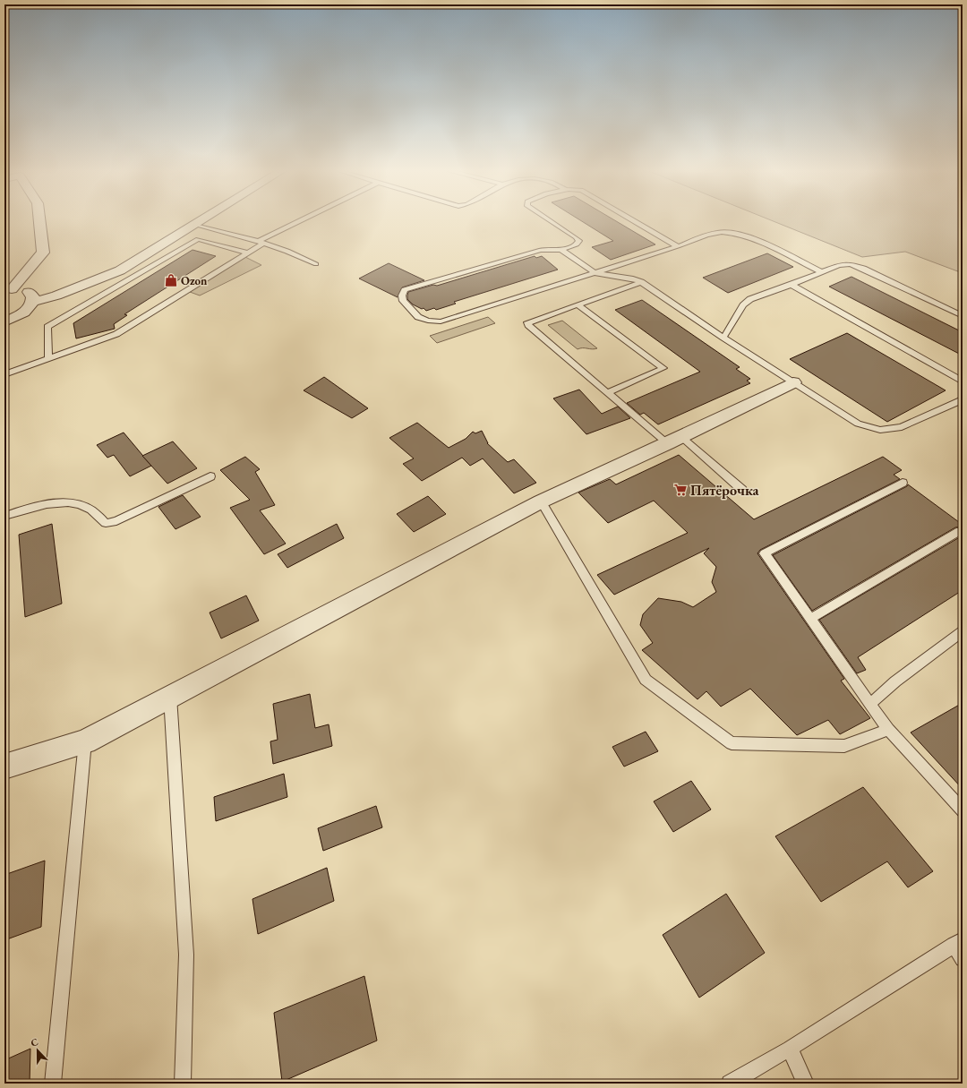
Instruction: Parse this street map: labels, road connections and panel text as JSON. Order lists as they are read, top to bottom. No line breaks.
{"places":{"shop":["Ozon"],"supermarket":["Пятёрочка"]},"north":"top"}
